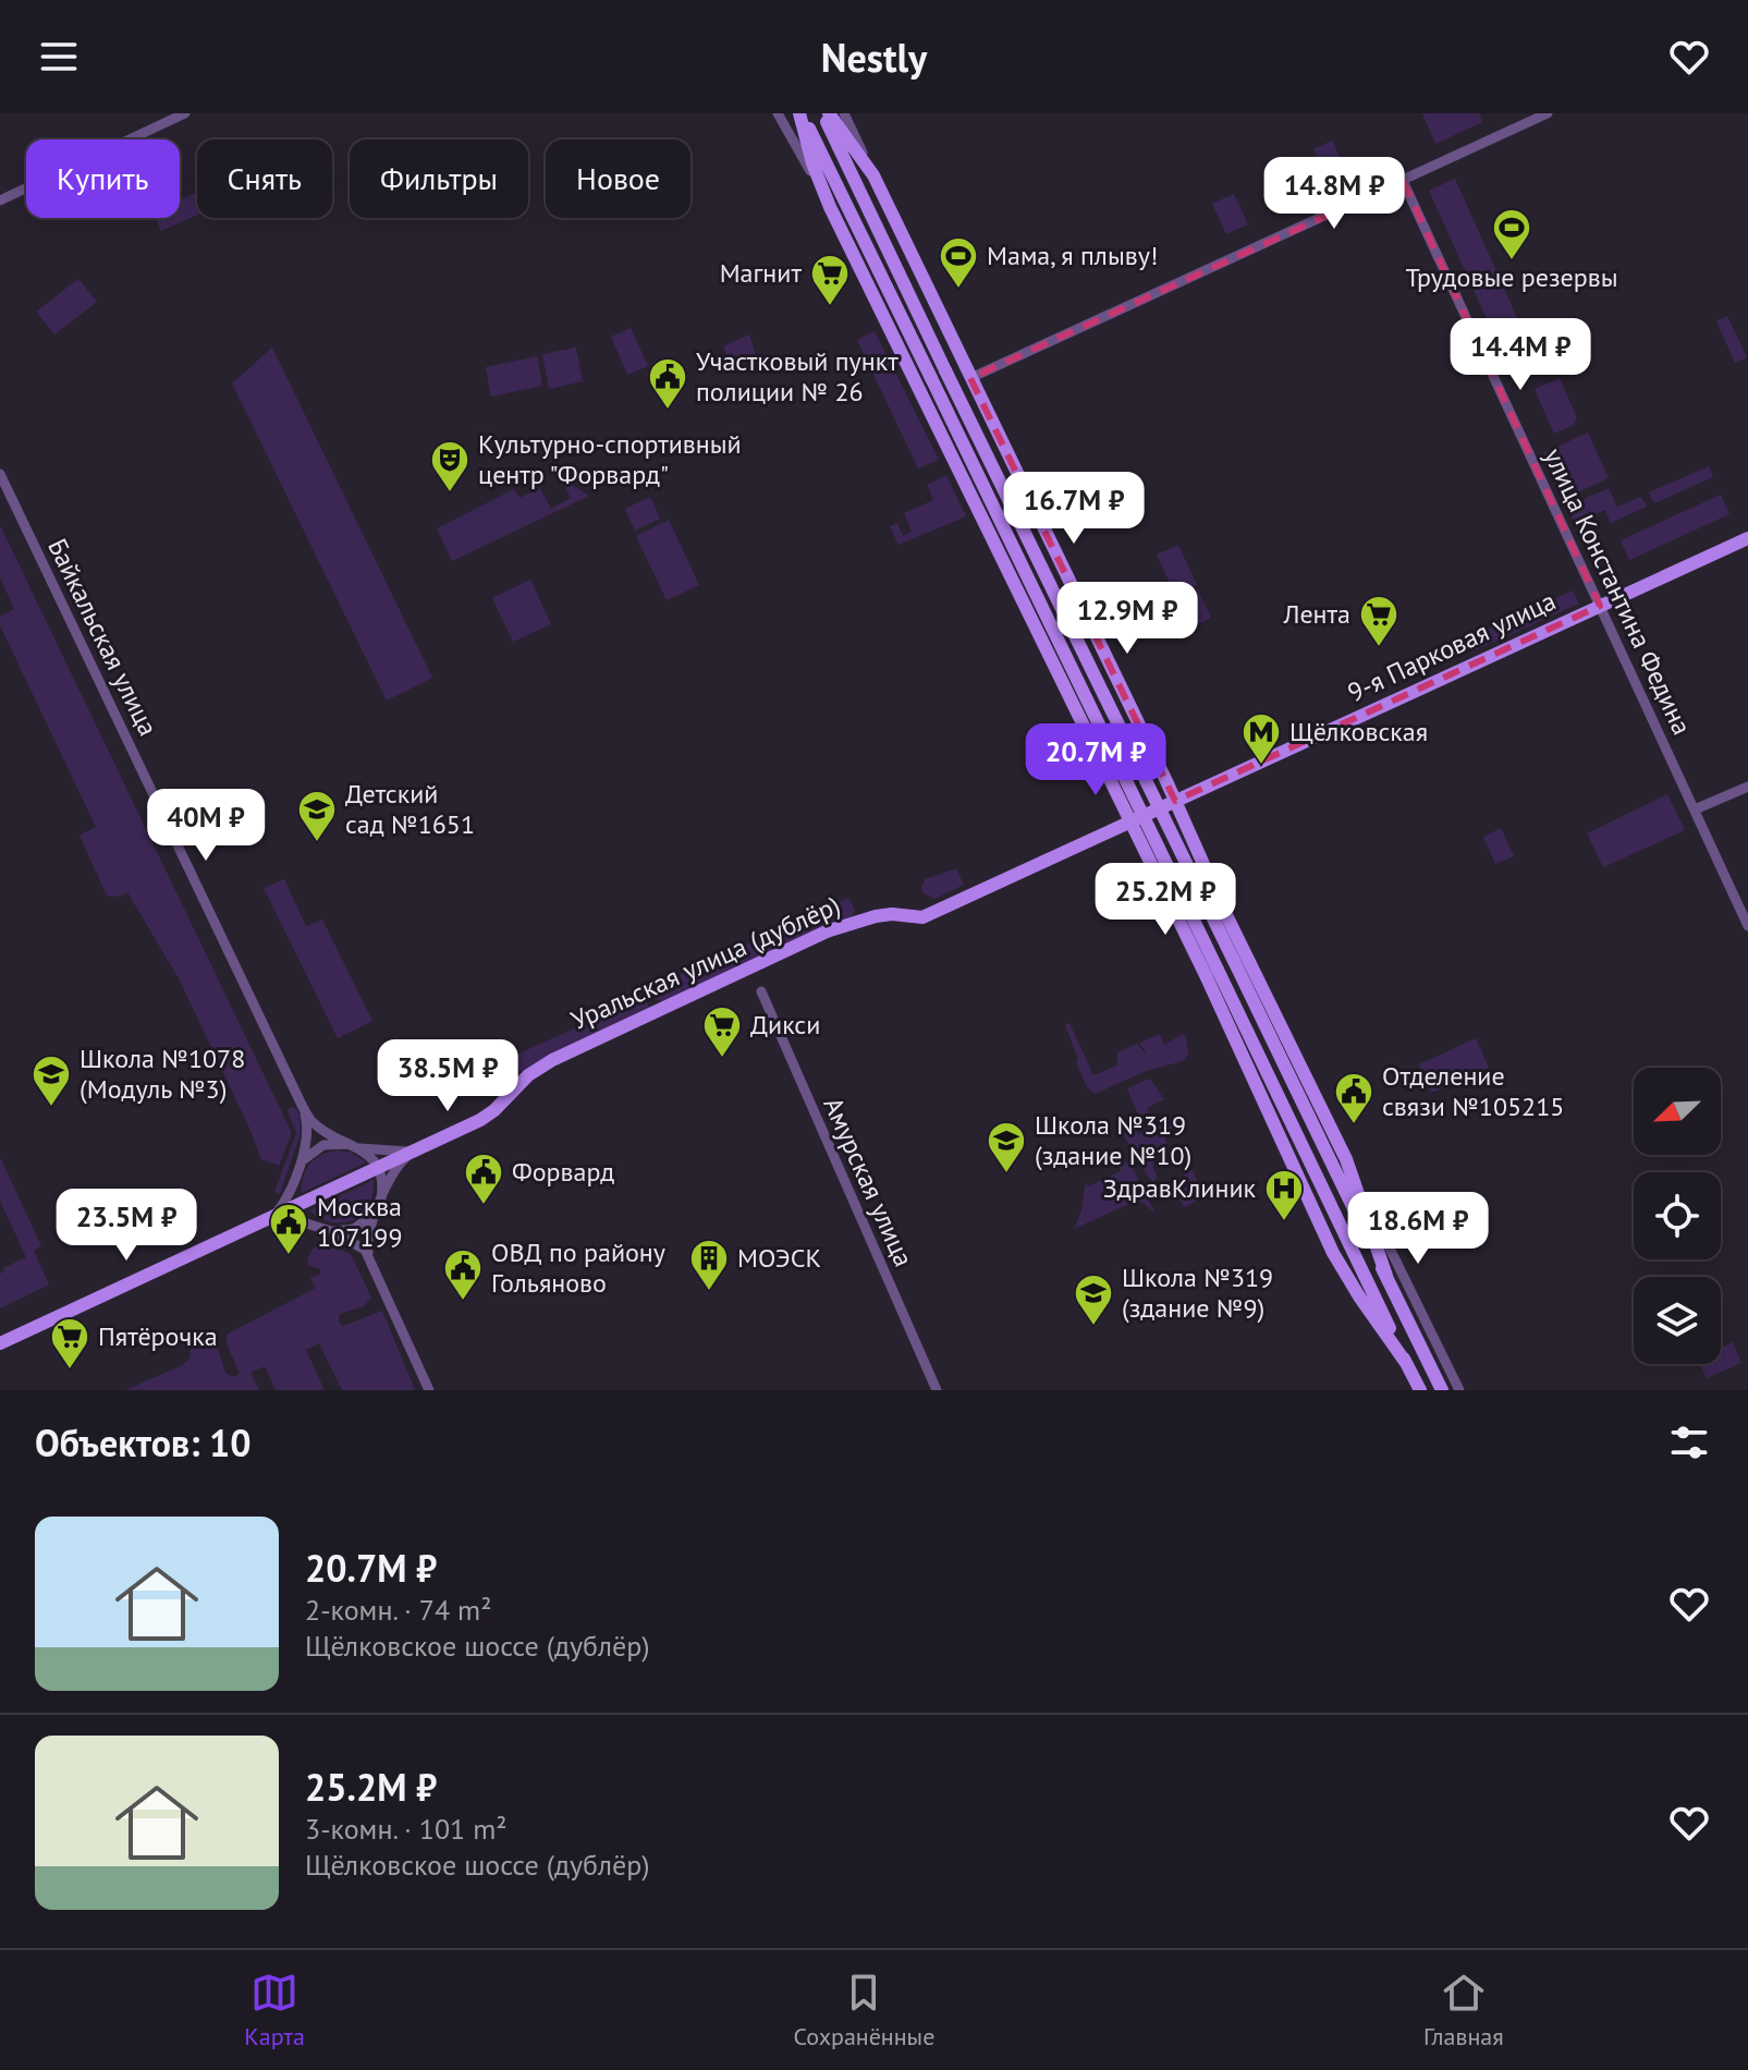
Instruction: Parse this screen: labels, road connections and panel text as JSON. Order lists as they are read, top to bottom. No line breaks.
{"streets":{"main road":["9-я Парковая улица","Уральская улица (дублёр)"],"street":["улица Константина Федина","Байкальская улица","Амурская улица"]},"crossings":[["улица Константина Федина","9-я Парковая улица"],["9-я Парковая улица","Уральская улица (дублёр)"]],"places":{"sports":["Трудовые резервы","Мама, я плыву!"],"supermarket":["Магнит","Лента","Дикси","Пятёрочка"],"public building":["Участковый пункт полиции № 26","Отделение связи №105215","Форвард","Москва 107199","ОВД по району Гольяново"],"theatre":["Культурно-спортивный центр \"Форвард\""],"metro station":["Щёлковская"],"school or university":["Детский сад №1651","Школа №1078 (Модуль №3)","Школа №319 (здание №10)","Школа №319 (здание №9)"],"hospital":["ЗдравКлиник"],"building":["МОЭСК"]},"north":"bottom left","page":{"header":"Nestly","chip":["Купить","Снять","Фильтры","Новое"],"price":["14.8M ₽","14.4M ₽","16.7M ₽","12.9M ₽","20.7M ₽","40M ₽","25.2M ₽","38.5M ₽","23.5M ₽","18.6M ₽"],"heading":"Объектов: 10","list":[{"name":"20.7M ₽","note":"2-комн. · 74 m² · Щёлковское шоссе (дублёр)"},{"name":"25.2M ₽","note":"3-комн. · 101 m² · Щёлковское шоссе (дублёр)"}],"tabs":["Карта","Сохранённые","Главная"]}}
